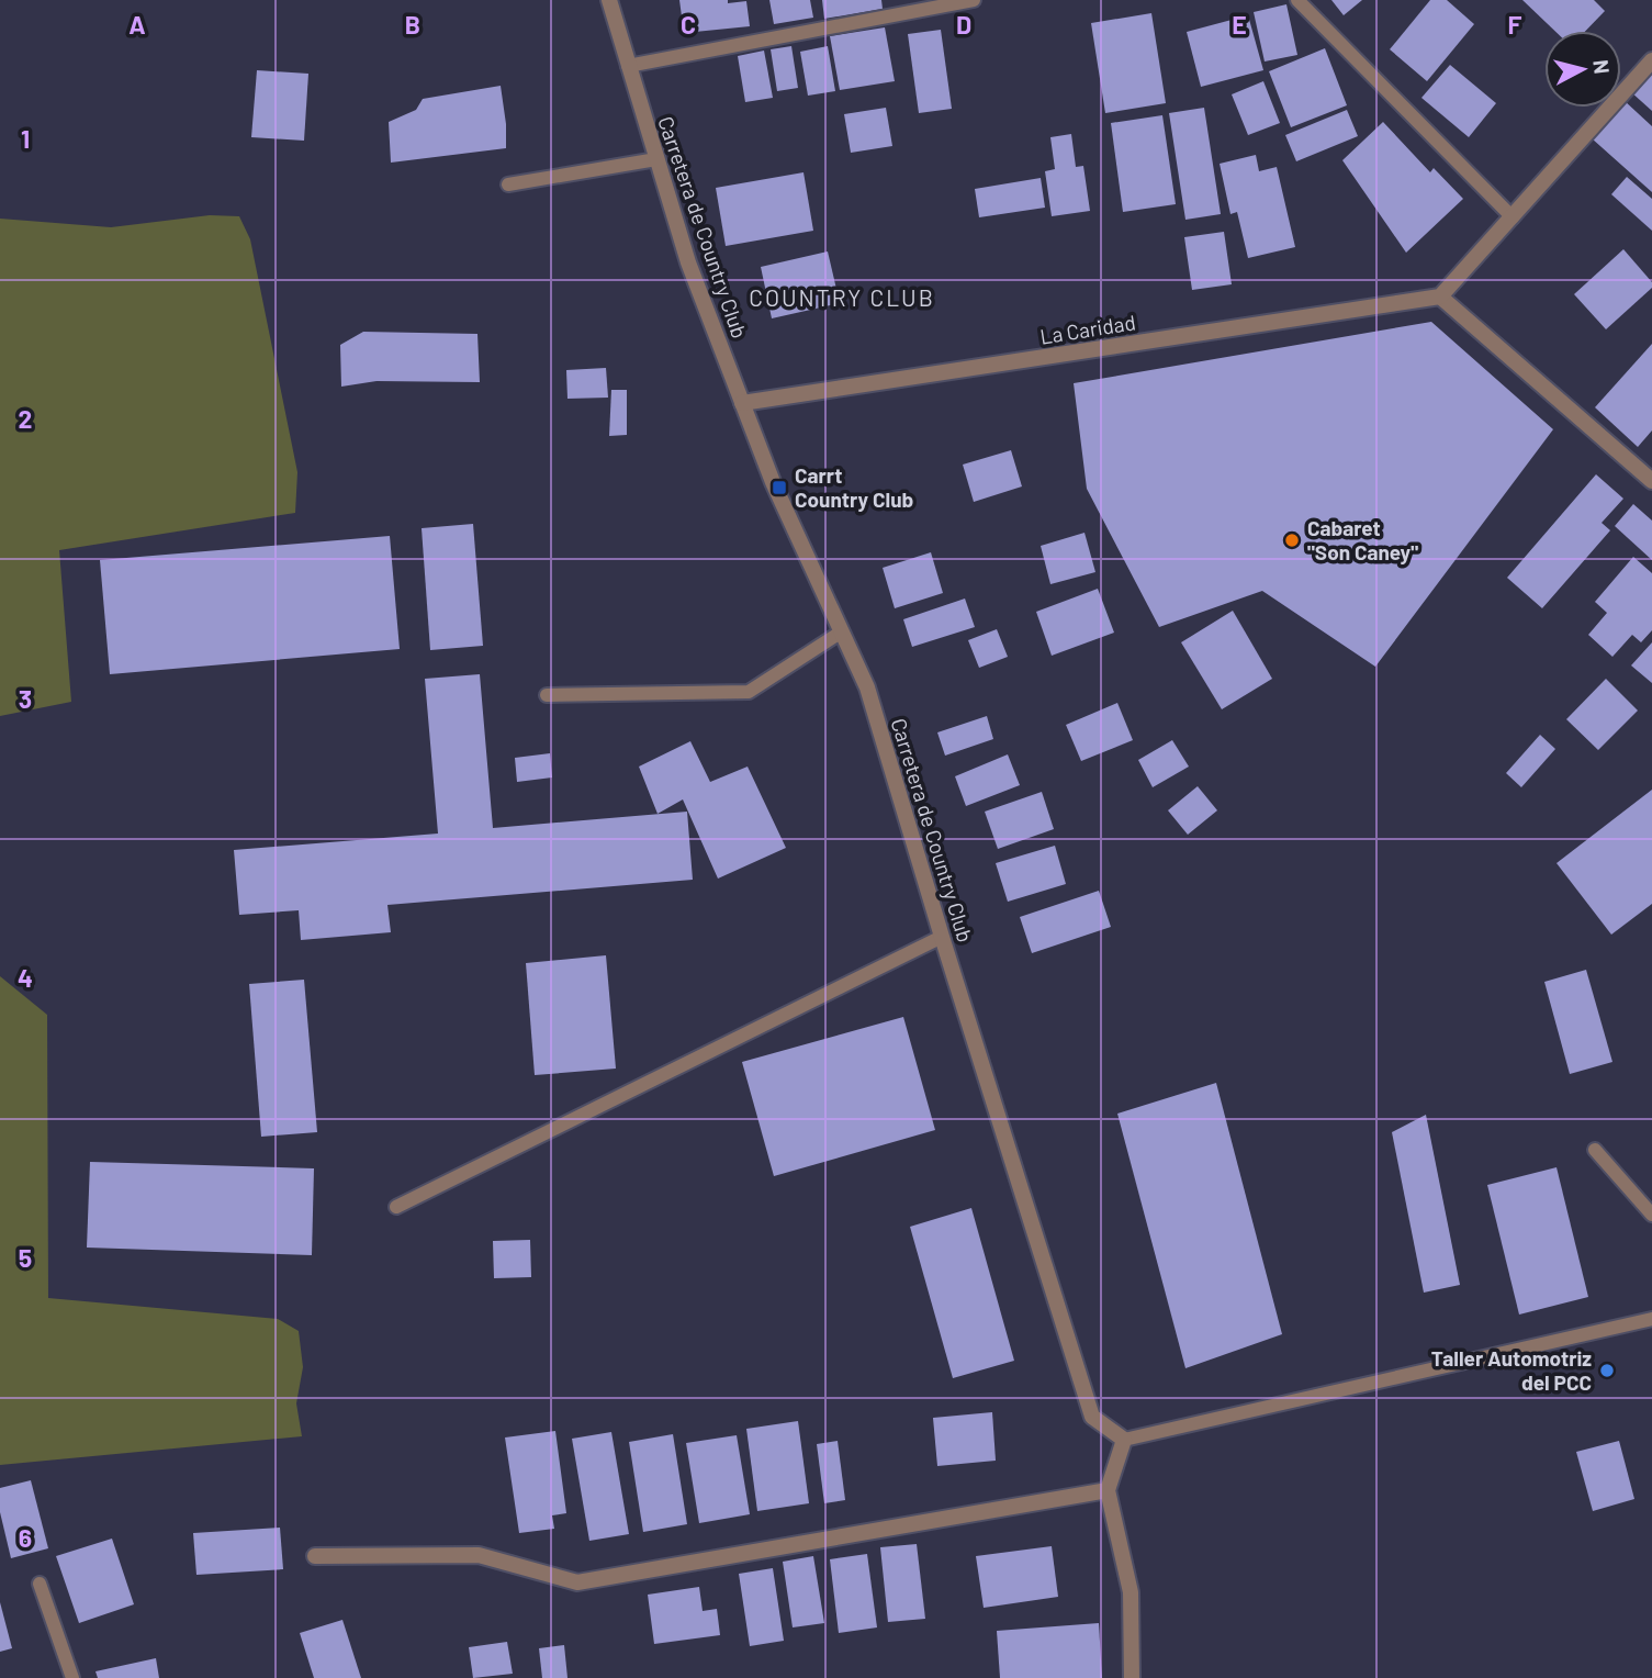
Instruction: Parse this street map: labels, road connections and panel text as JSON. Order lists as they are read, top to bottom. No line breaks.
{"streets":{"street":["Carretera de Country Club","La Caridad"]},"crossings":[["Carretera de Country Club","La Caridad"]],"districts":["COUNTRY CLUB"],"places":{"transit":["Carrt Country Club"],"other":["Cabaret \"Son Caney\"","Taller Automotriz del PCC"]},"north":"right","grid":{"columns":["A","B","C","D","E","F"],"rows":["1","2","3","4","5","6"]}}
